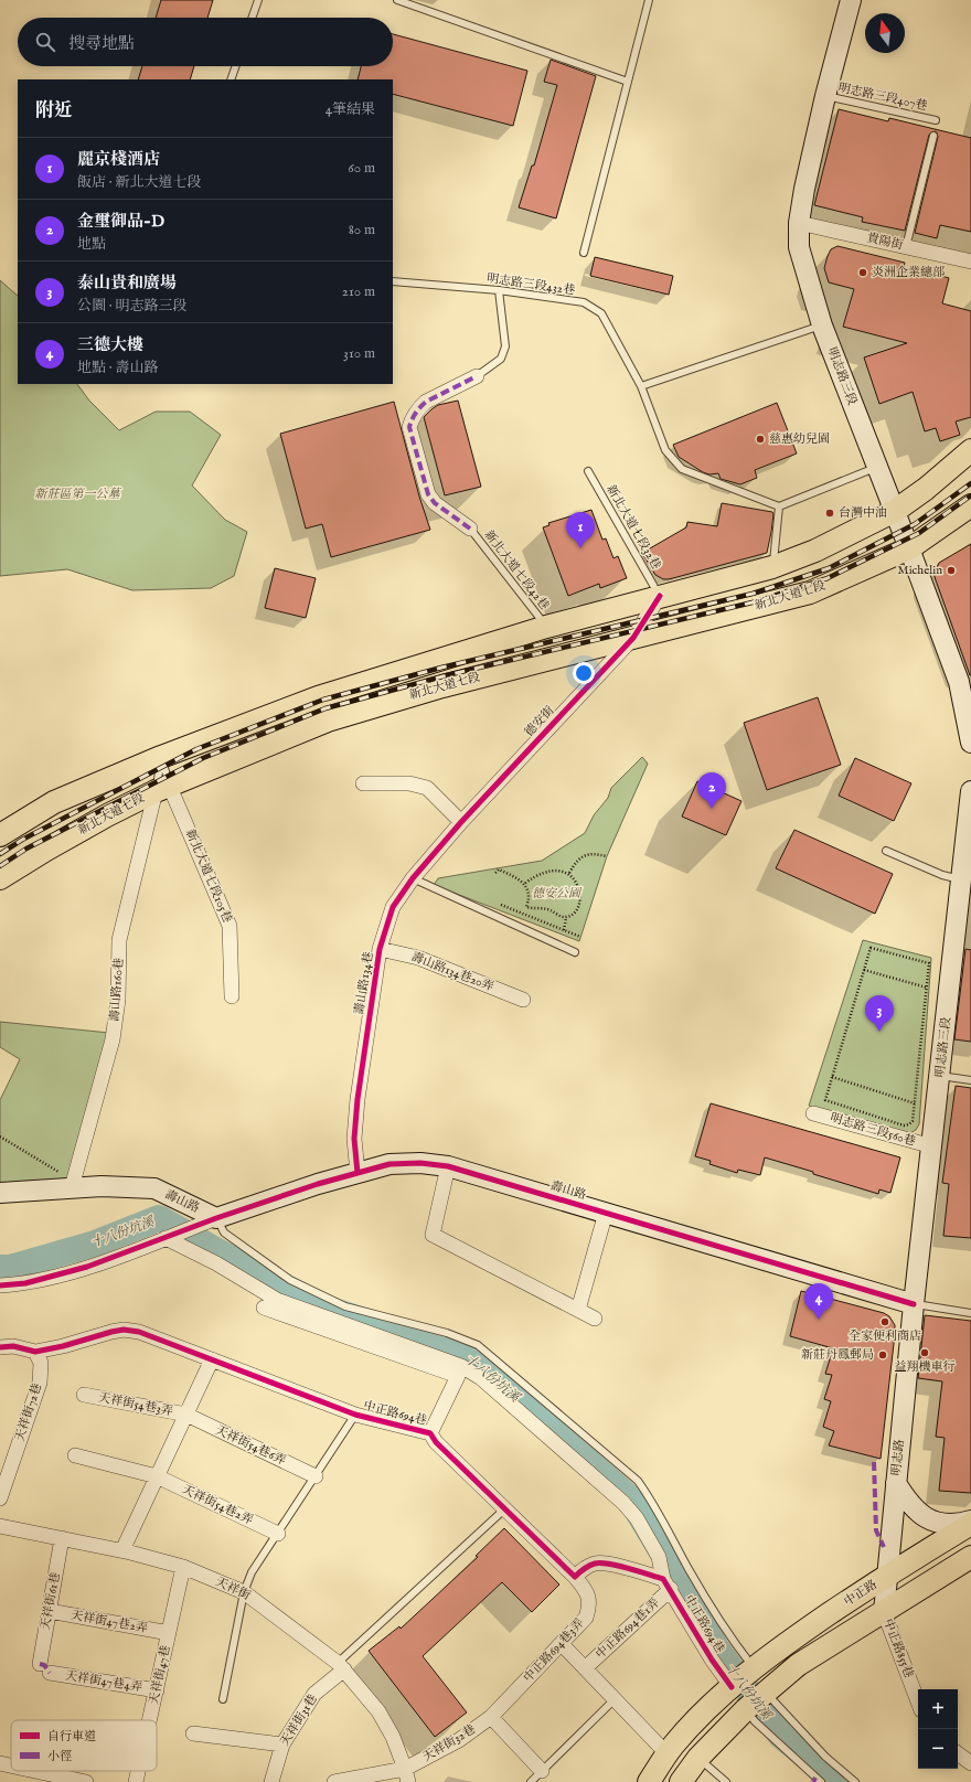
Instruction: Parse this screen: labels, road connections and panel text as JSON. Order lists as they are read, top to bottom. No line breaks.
{"streets":{"main road":["明志路三段","新北大道七段","壽山路","明志路","中正路"],"street":["貴陽街","德安街","新北大道七段105巷","壽山路134巷20弄","壽山路134巷","壽山路160巷","明志路三段560巷","天祥街54巷3弄","天祥街72巷","中正路694巷","天祥街54巷6弄","天祥街54巷2弄","天祥街","天祥街61巷","天祥街47巷2弄","中正路694巷1弄","中正路855巷","中正路694巷3弄","天祥街47巷","天祥街47巷4弄","天祥街31巷","天祥街32巷"],"lane":["明志路三段407巷","明志路三段432巷","新北大道七段32巷","新北大道七段42巷"]},"crossings":[["明志路三段407巷","明志路三段"],["貴陽街","明志路三段"],["明志路三段","新北大道七段"],["明志路三段","明志路三段560巷"],["明志路三段","壽山路"],["明志路三段","明志路"],["新北大道七段32巷","德安街"],["新北大道七段","德安街"],["新北大道七段","新北大道七段105巷"],["新北大道七段","壽山路160巷"],["德安街","壽山路134巷"],["新北大道七段105巷","壽山路160巷"],["壽山路134巷20弄","壽山路134巷"],["壽山路134巷","壽山路"],["壽山路160巷","壽山路"],["壽山路","明志路"],["天祥街54巷3弄","天祥街54巷6弄"],["天祥街72巷","中正路694巷"],["中正路694巷","中正路"],["中正路694巷","中正路694巷1弄"],["中正路694巷","中正路694巷3弄"],["明志路","中正路"],["明志路","中正路855巷"],["天祥街","天祥街61巷"],["天祥街","天祥街47巷"],["天祥街","天祥街31巷"],["天祥街","天祥街32巷"],["天祥街61巷","天祥街47巷2弄"],["天祥街61巷","天祥街47巷4弄"],["天祥街47巷2弄","天祥街47巷"],["中正路694巷3弄","天祥街32巷"],["天祥街47巷","天祥街47巷4弄"]],"water":["十八份坑溪"],"parks":["新莊區第一公墓","德安公園"],"places":["炎洲企業總部","慈惠幼兒園","台灣中油","Michelin","全家便利商店","益翔機車行","新莊丹鳳郵局"],"legend":["自行車道","小徑"],"north":"top","page":{"search":"搜尋地點","heading":["附近","4筆結果"],"list":[{"mark":"1","name":"麗京棧酒店","note":"飯店 · 新北大道七段","value":"60 m"},{"mark":"2","name":"金璽御品-D","note":"地點","value":"80 m"},{"mark":"3","name":"泰山貴和廣場","note":"公園 · 明志路三段","value":"210 m"},{"mark":"4","name":"三德大樓","note":"地點 · 壽山路","value":"310 m"}],"pins":["1","2","3","4"],"map_buttons":["+","−"]}}
